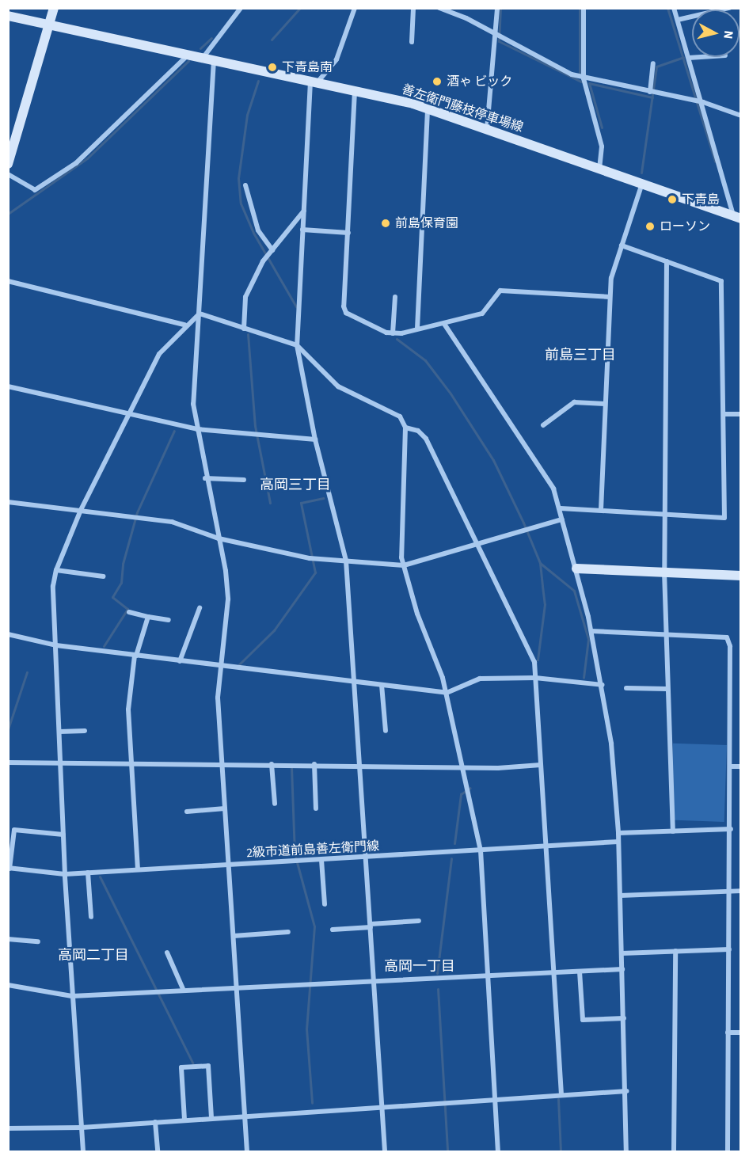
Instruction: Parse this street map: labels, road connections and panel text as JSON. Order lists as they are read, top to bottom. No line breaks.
{"streets":{"main road":["善左衛門藤枝停車場線"],"street":["2級市道前島善左衛門線"]},"districts":["前島三丁目","高岡三丁目","高岡二丁目","高岡一丁目"],"places":["下青島南","酒ゃ ビック","下青島","前島保育園","ローソン"],"north":"right"}
